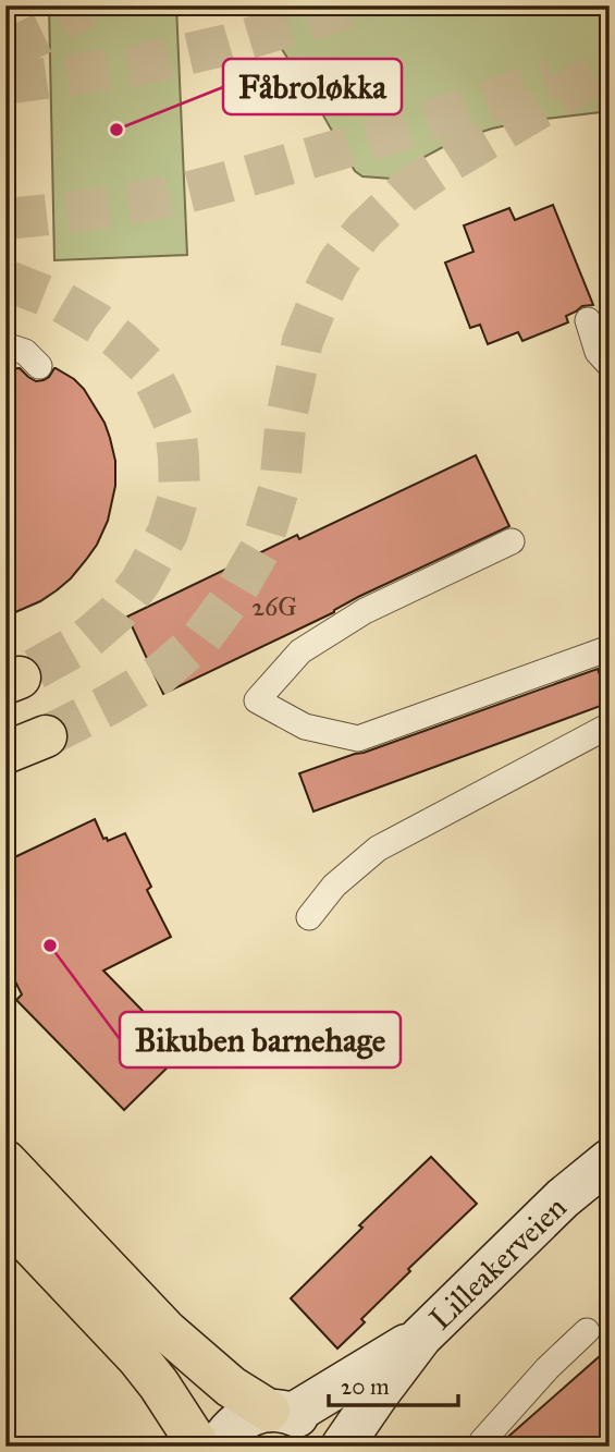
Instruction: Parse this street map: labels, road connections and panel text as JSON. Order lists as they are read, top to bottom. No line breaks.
{"streets":{"main road":["Lilleakerveien"]},"places":["Fåbroløkka","Bikuben barnehage"],"house_numbers":["26G"],"scale_bar":"20 m"}
